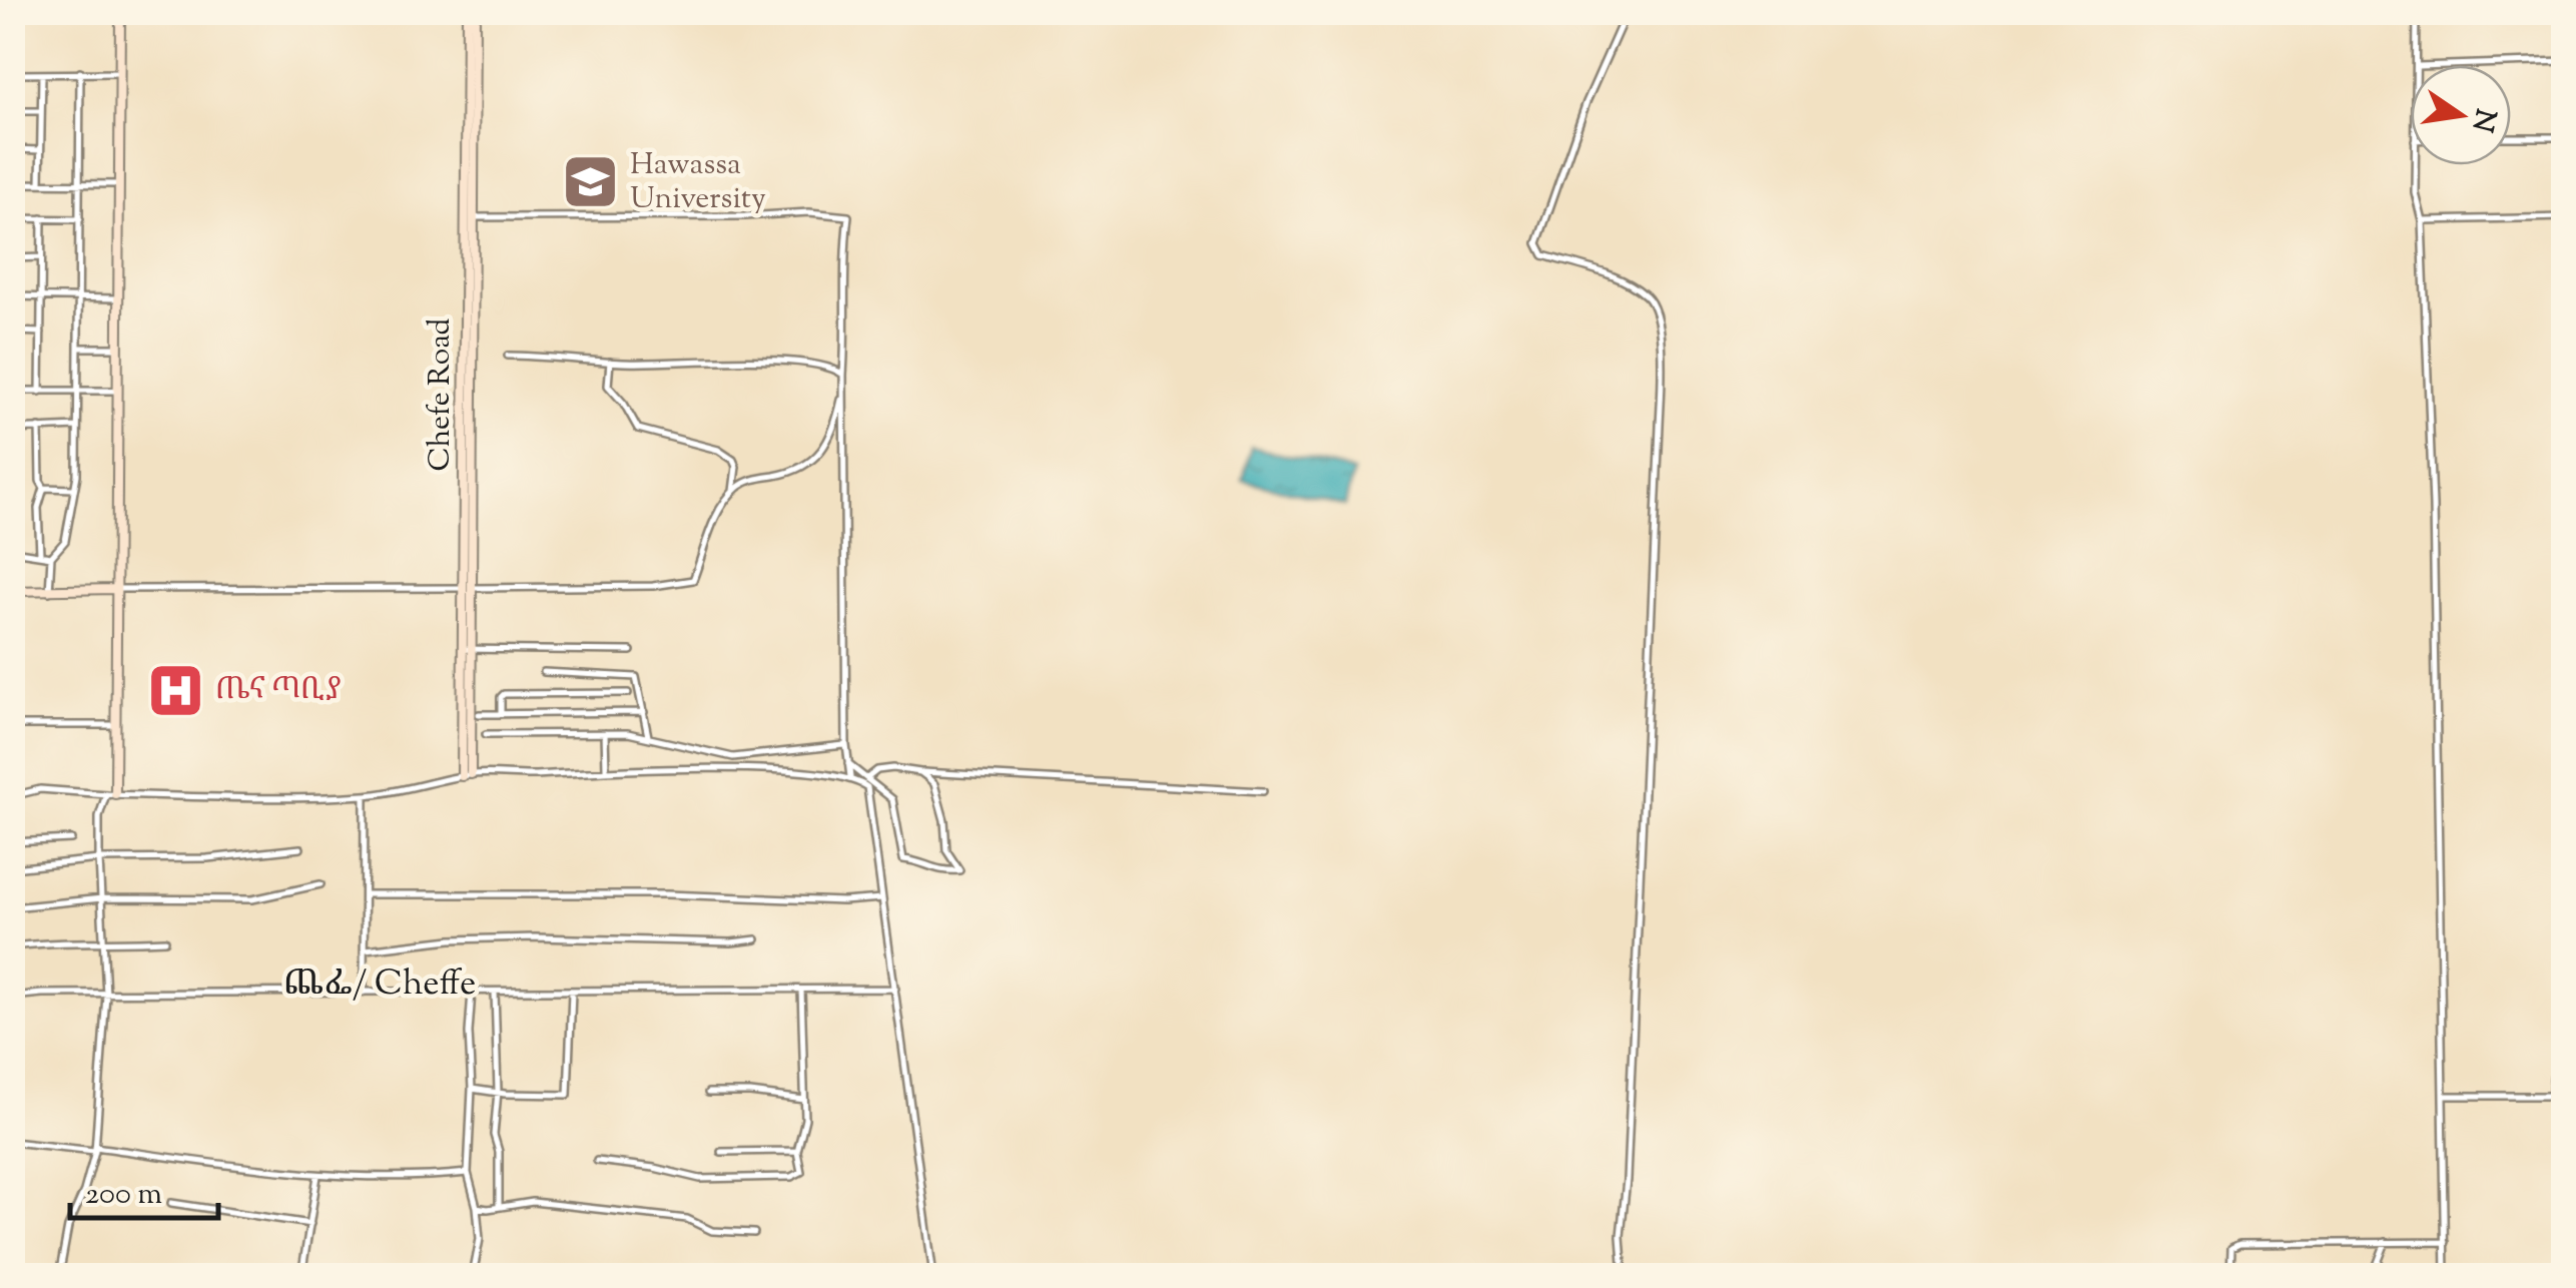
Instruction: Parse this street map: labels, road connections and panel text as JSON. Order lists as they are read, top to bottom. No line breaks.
{"streets":{"street":["Chefe Road"]},"districts":["ጨፌ/ Cheffe"],"places":{"school or university":["Hawassa University"],"hospital":["ጤና ጣቢያ"]},"scale_bar":"200 m","north":"right"}
